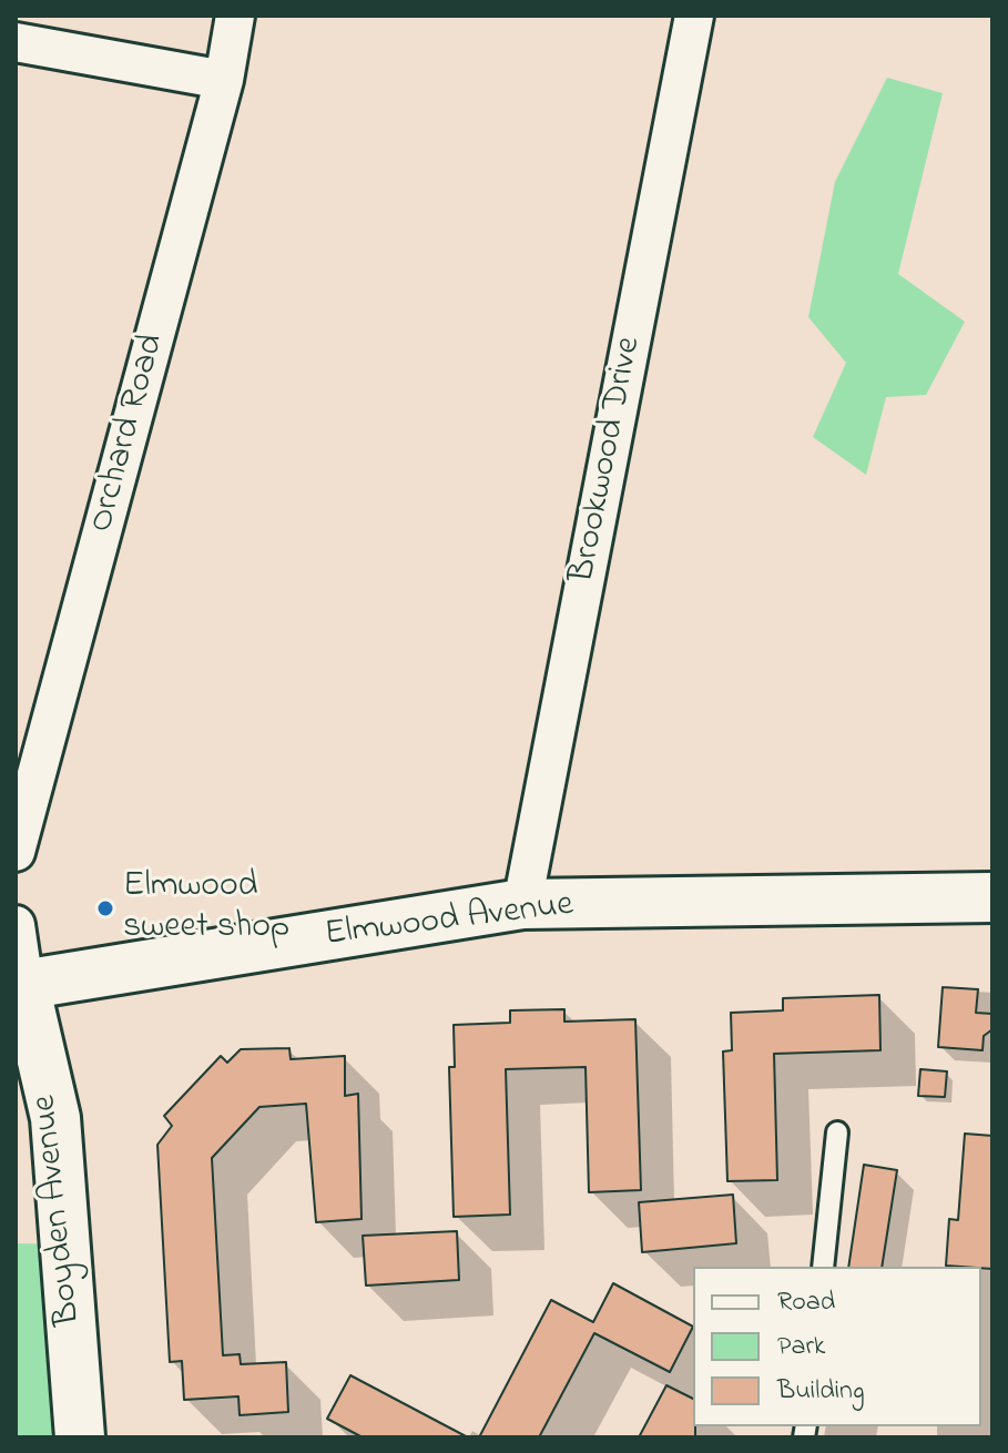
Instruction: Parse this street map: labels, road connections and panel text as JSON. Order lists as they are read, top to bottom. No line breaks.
{"streets":{"street":["Orchard Road","Brookwood Drive","Elmwood Avenue","Boyden Avenue"]},"crossings":[["Brookwood Drive","Elmwood Avenue"],["Elmwood Avenue","Boyden Avenue"]],"places":["Elmwood sweet shop"],"legend":["Road","Park","Building"]}
